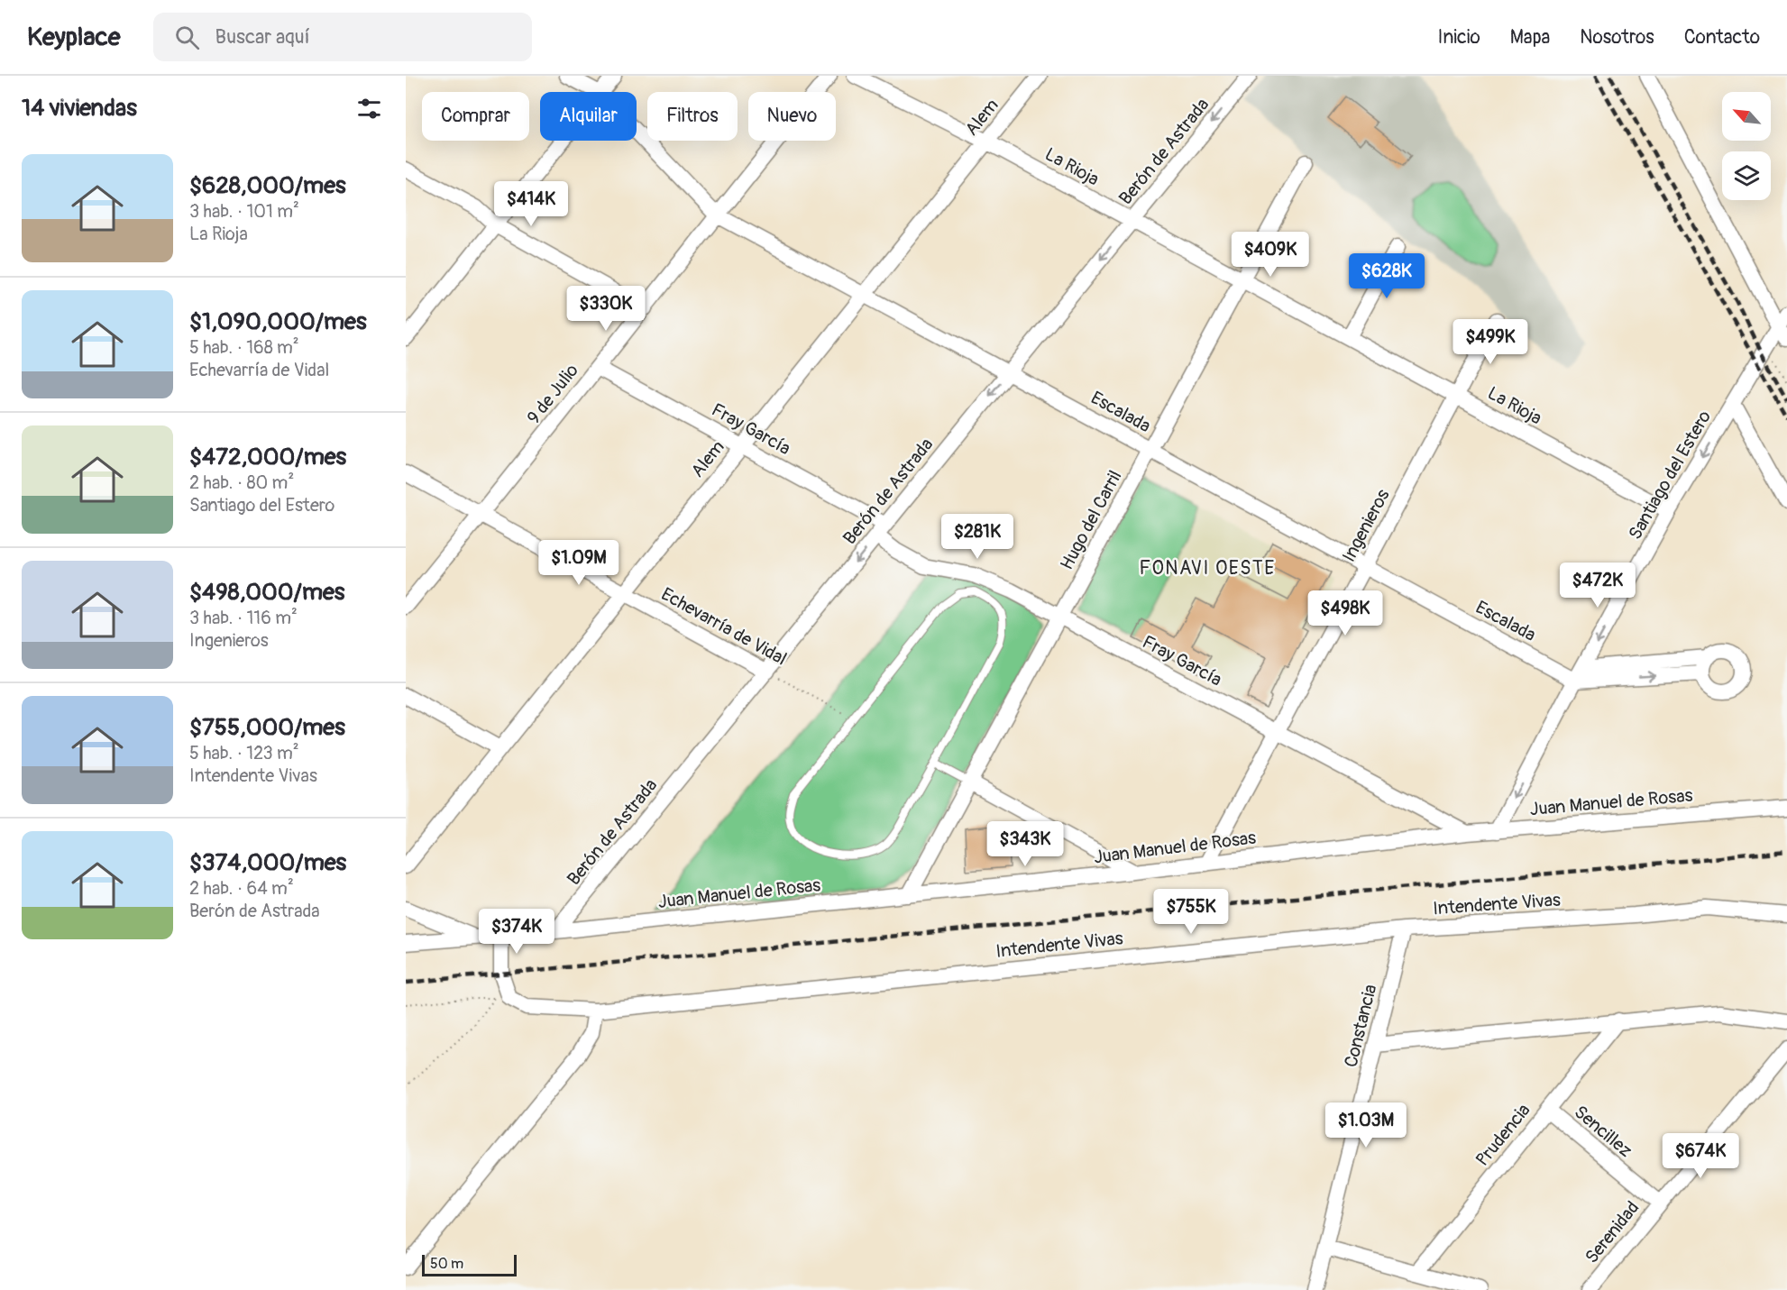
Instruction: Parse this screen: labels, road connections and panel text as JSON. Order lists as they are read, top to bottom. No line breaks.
{"streets":{"street":["Alem","Berón de Astrada","La Rioja","9 de Julio","Escalada","Fray García","Santiago del Estero","Hugo del Carril","Ingenieros","Echevarría de Vidal","Juan Manuel de Rosas","Intendente Vivas","Constancia","Sencillez","Prudencia","Serenidad"]},"crossings":[["Alem","La Rioja"],["Alem","Escalada"],["Alem","Fray García"],["Alem","Echevarría de Vidal"],["Berón de Astrada","La Rioja"],["Berón de Astrada","Escalada"],["Berón de Astrada","Fray García"],["Berón de Astrada","Echevarría de Vidal"],["Berón de Astrada","Juan Manuel de Rosas"],["La Rioja","Santiago del Estero"],["La Rioja","Hugo del Carril"],["La Rioja","Ingenieros"],["9 de Julio","Escalada"],["9 de Julio","Fray García"],["9 de Julio","Echevarría de Vidal"],["Escalada","Santiago del Estero"],["Escalada","Hugo del Carril"],["Escalada","Ingenieros"],["Fray García","Hugo del Carril"],["Fray García","Ingenieros"],["Fray García","Juan Manuel de Rosas"],["Santiago del Estero","Juan Manuel de Rosas"],["Hugo del Carril","Juan Manuel de Rosas"],["Ingenieros","Juan Manuel de Rosas"],["Intendente Vivas","Constancia"],["Sencillez","Prudencia"],["Sencillez","Serenidad"]],"one_way":["Berón de Astrada","Santiago del Estero"],"districts":["FONAVI OESTE"],"scale_bar":"50 m","north":"top left","page":{"header":"Keyplace","search":"Buscar aquí","nav":["Inicio","Mapa","Nosotros","Contacto"],"heading":"14 viviendas","chip":["Comprar","Alquilar","Filtros","Nuevo"],"list":[{"name":"$628,000/mes","note":"3 hab. · 101 m² · La Rioja"},{"name":"$1,090,000/mes","note":"5 hab. · 168 m² · Echevarría de Vidal"},{"name":"$472,000/mes","note":"2 hab. · 80 m² · Santiago del Estero"},{"name":"$498,000/mes","note":"3 hab. · 116 m² · Ingenieros"},{"name":"$755,000/mes","note":"5 hab. · 123 m² · Intendente Vivas"},{"name":"$374,000/mes","note":"2 hab. · 64 m² · Berón de Astrada"}],"price":["$414K","$409K","$628K","$330K","$499K","$281K","$1.09M","$472K","$498K","$343K","$755K","$374K","$1.03M","$674K"],"scale":"50 m"}}
